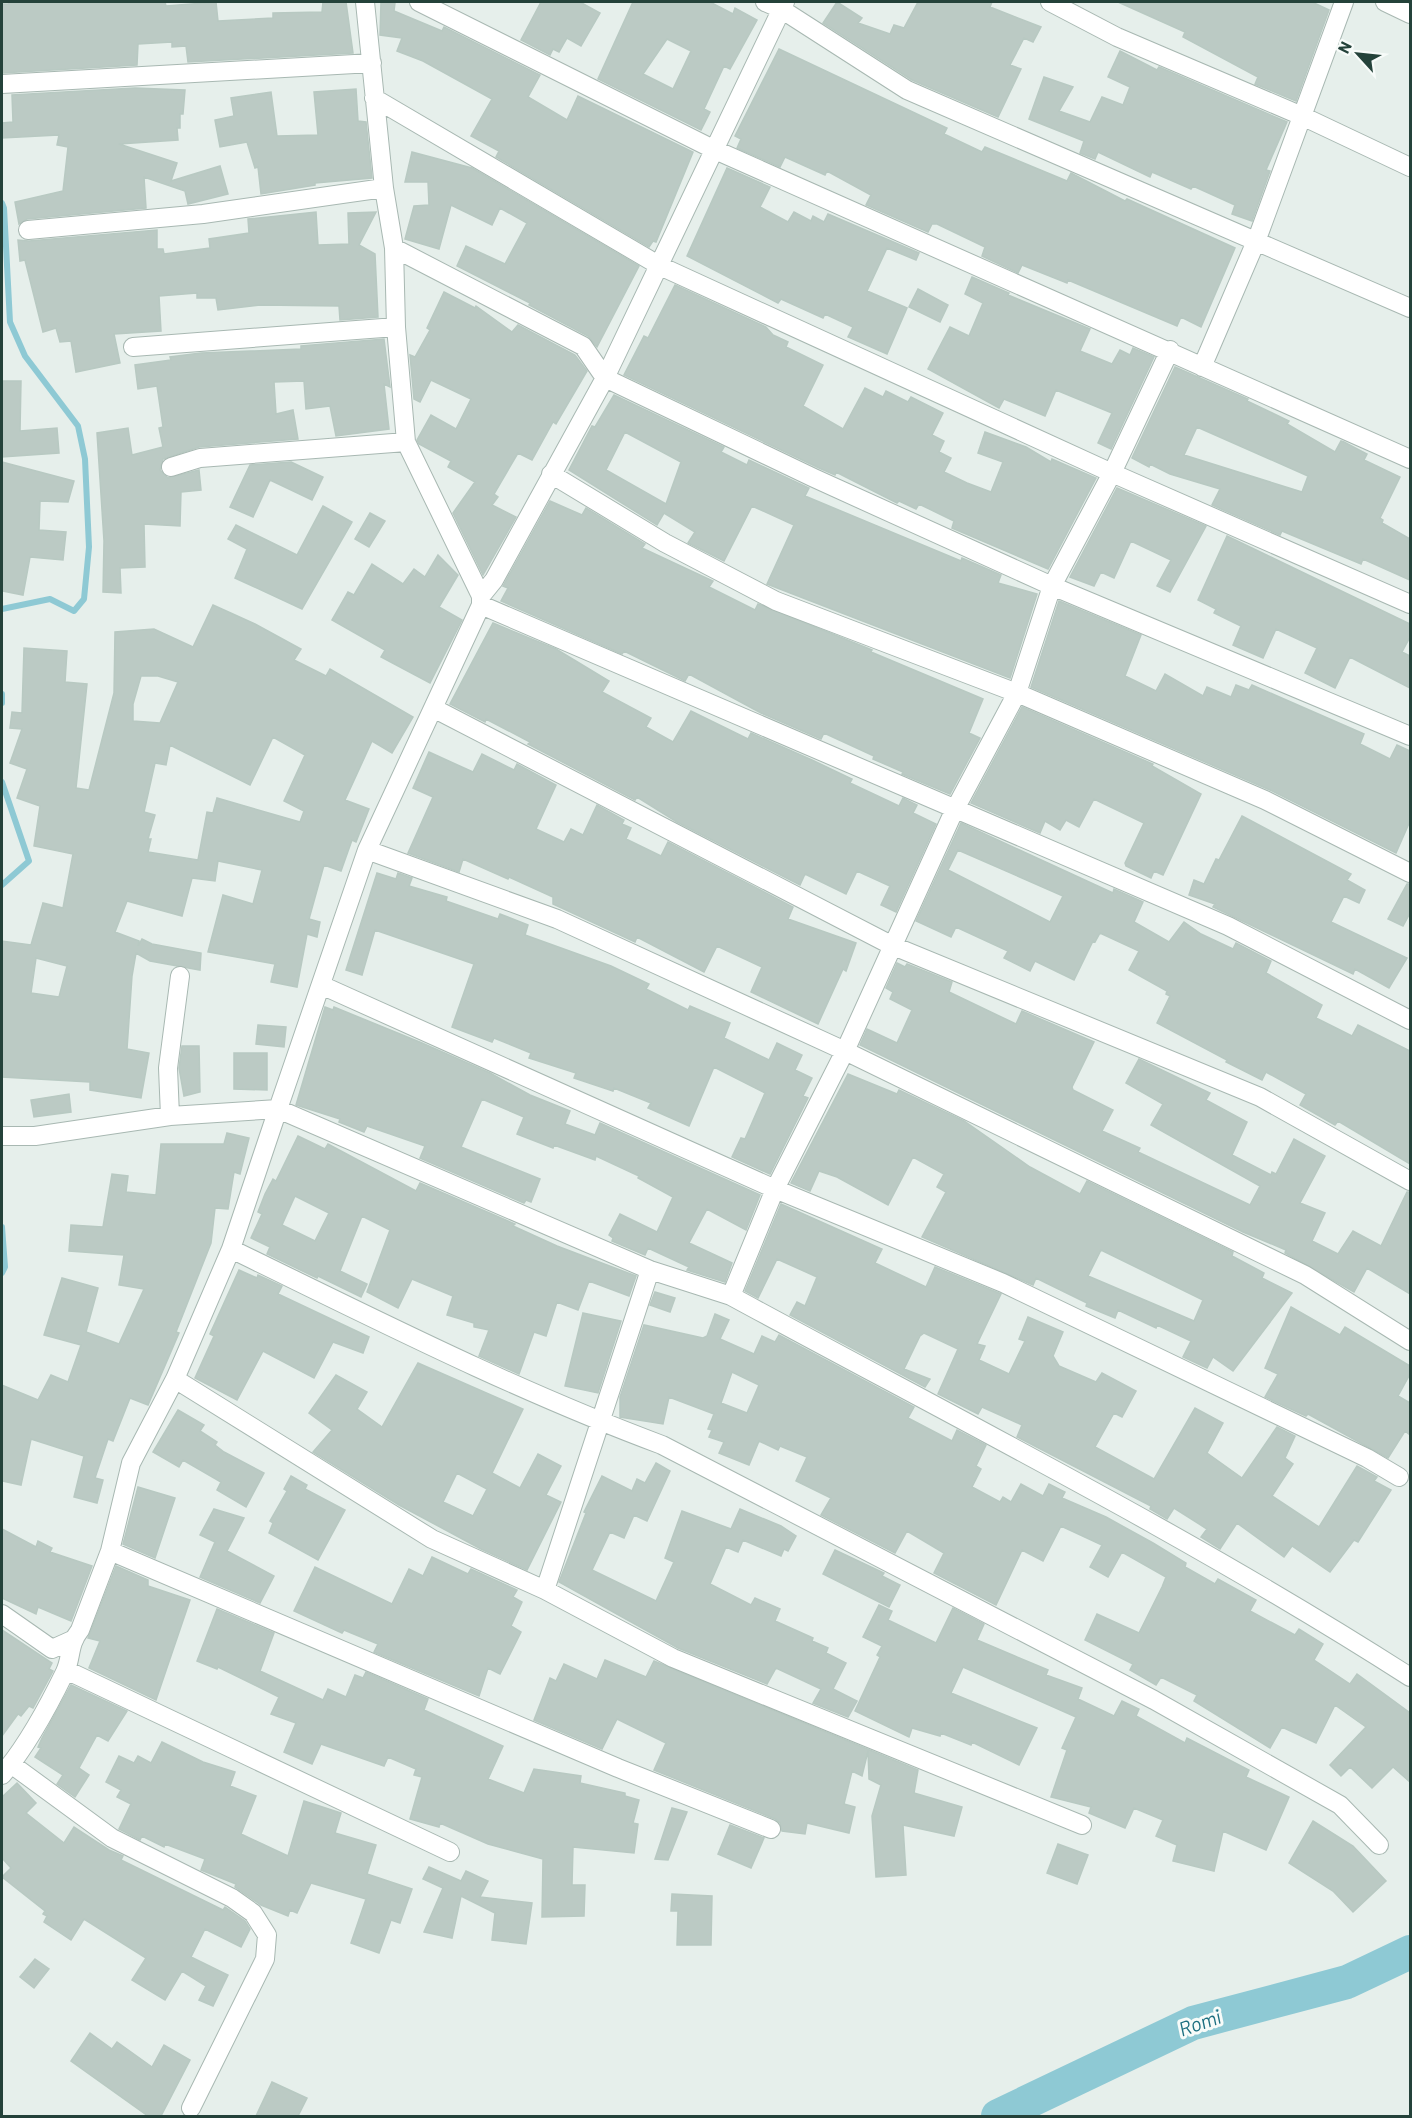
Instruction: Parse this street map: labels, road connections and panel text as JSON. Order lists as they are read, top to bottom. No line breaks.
{"water":["Romi"],"north":"top left"}
